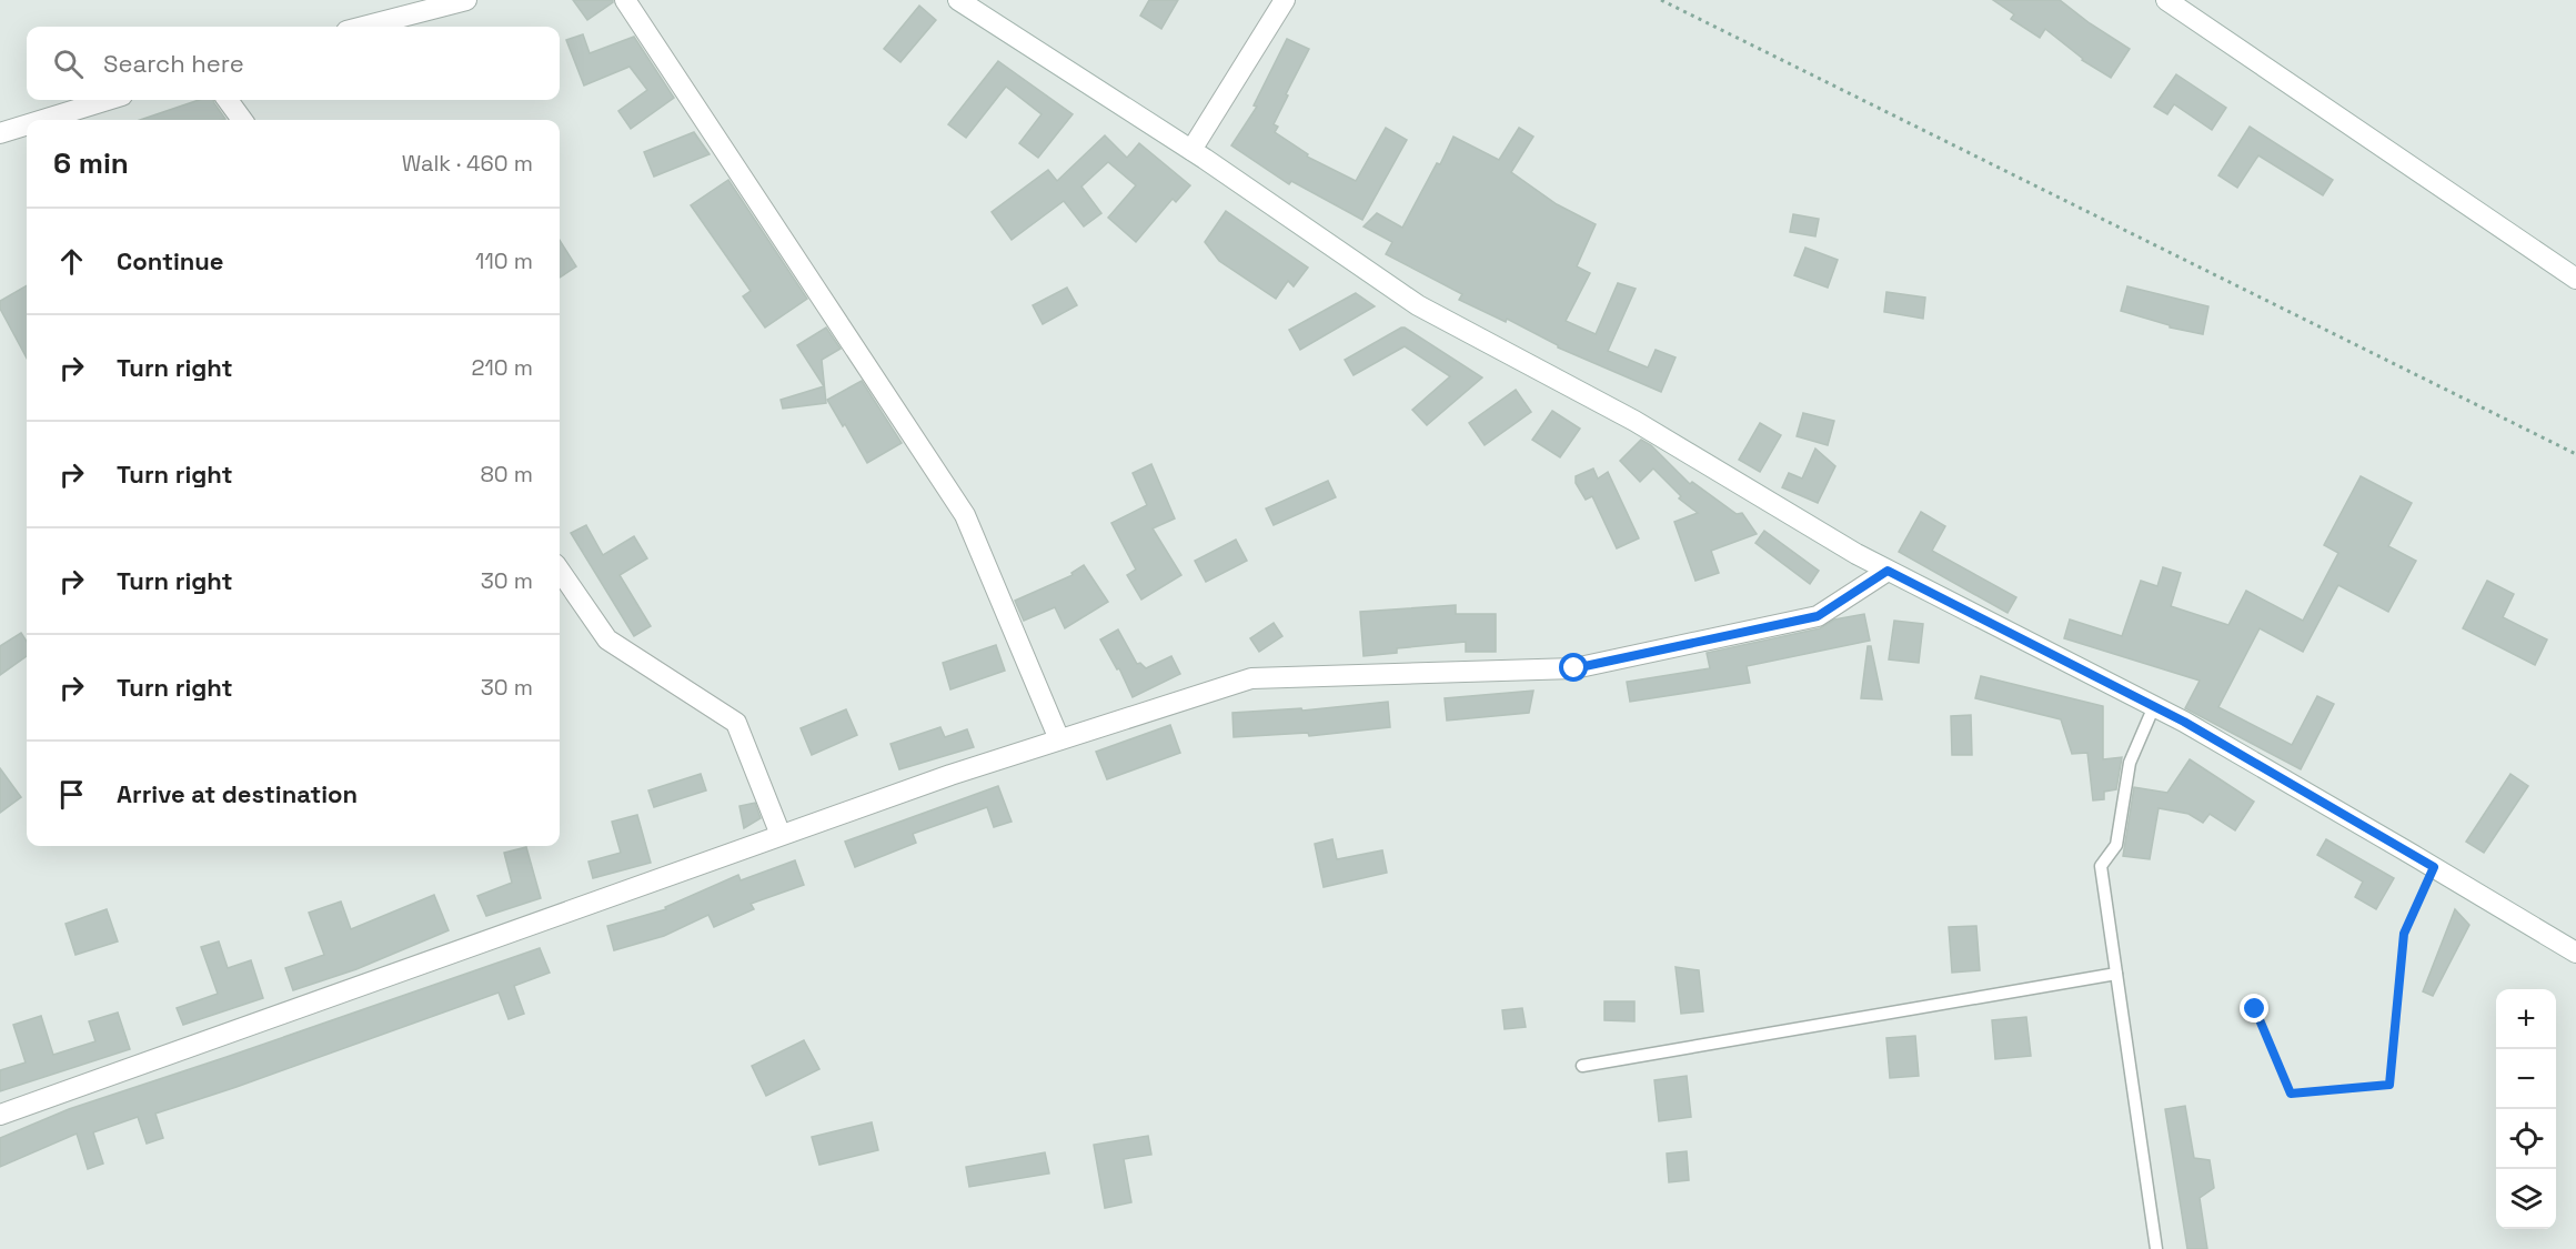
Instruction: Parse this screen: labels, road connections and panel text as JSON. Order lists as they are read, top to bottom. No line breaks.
{"page":{"search":"Search here","heading":["6 min","Walk · 460 m"],"list":[["Continue","110 m"],["Turn right","210 m"],["Turn right","80 m"],["Turn right","30 m"],["Turn right","30 m"],"Arrive at destination"],"map_buttons":["+","−"]}}
